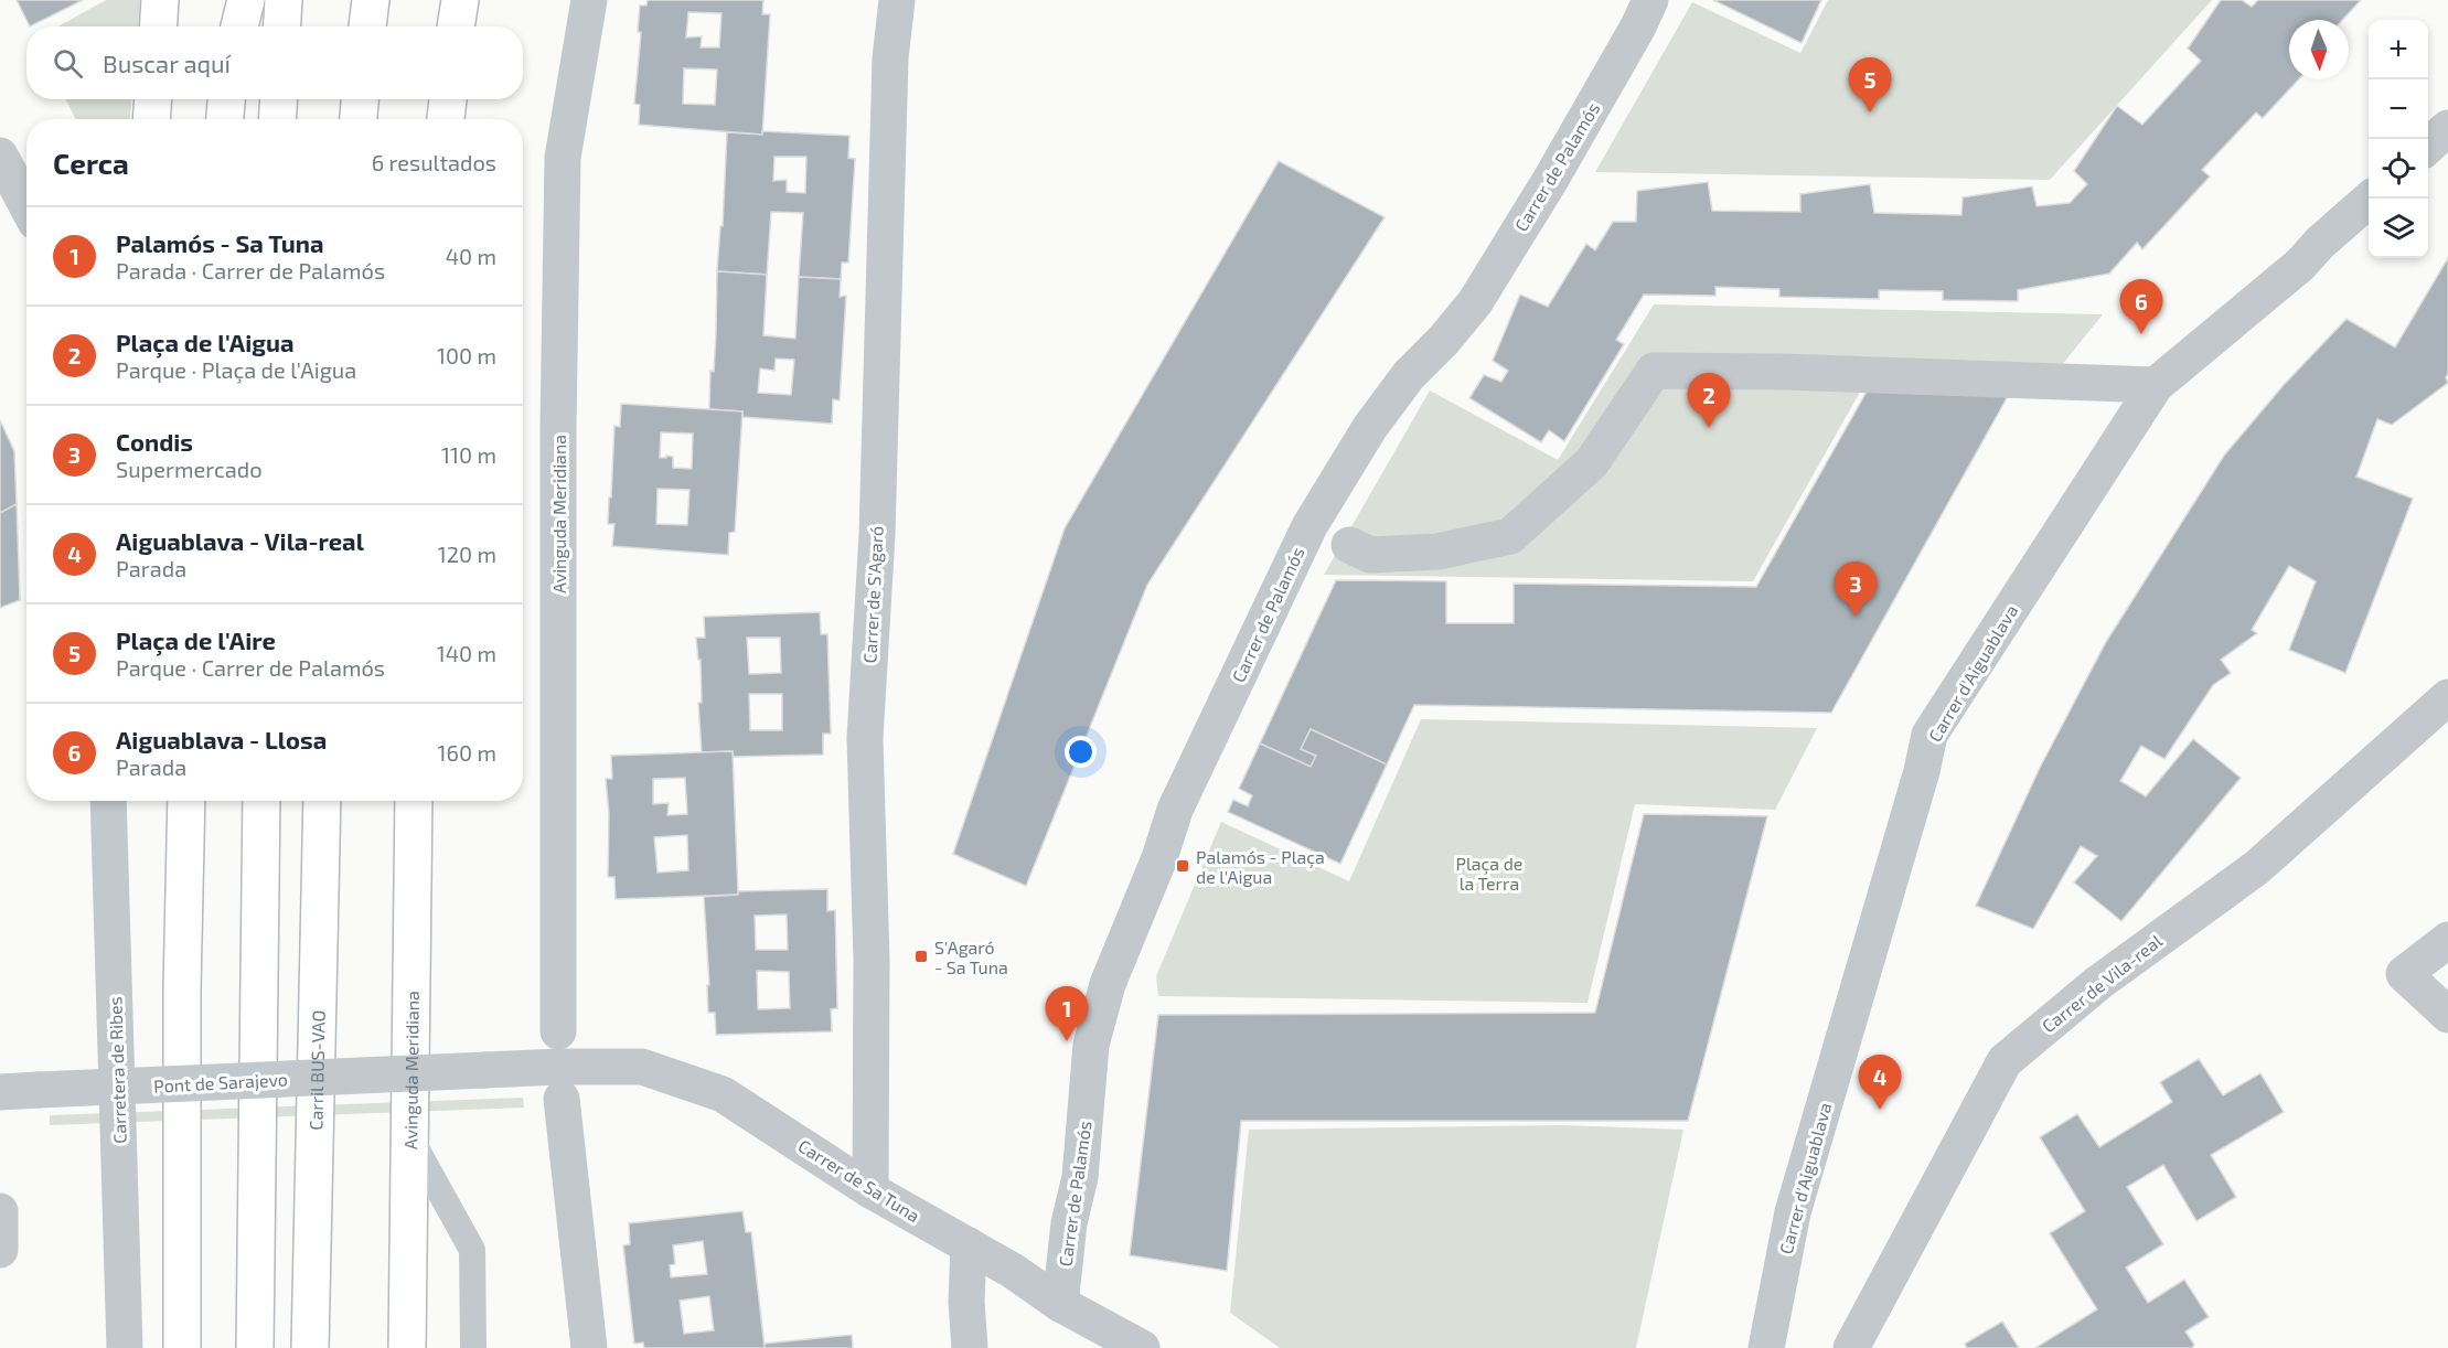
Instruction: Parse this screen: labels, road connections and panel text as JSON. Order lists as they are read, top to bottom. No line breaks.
{"streets":{"highway":["Avinguda Meridiana","Carril BUS-VAO"],"street":["Carrer de Palamós","Carrer de S'Agaró","Carrer d'Aiguablava","Carrer de Vila-real","Carretera de Ribes","Pont de Sarajevo","Carrer de Sa Tuna"]},"crossings":[["Carrer de Palamós","Carrer de Sa Tuna"],["Avinguda Meridiana","Pont de Sarajevo"],["Avinguda Meridiana","Carrer de Sa Tuna"],["Carrer de S'Agaró","Carrer de Sa Tuna"],["Pont de Sarajevo","Carrer de Sa Tuna"]],"parks":["Plaça de la Terra"],"places":{"transit":["Palamós - Plaça de l'Aigua","S'Agaró - Sa Tuna"]},"north":"bottom","page":{"map_buttons":["+","−"],"search":"Buscar aquí","pins":["5","6","2","3","1","4"],"heading":["Cerca","6 resultados"],"list":[{"mark":"1","name":"Palamós - Sa Tuna","note":"Parada · Carrer de Palamós","value":"40 m"},{"mark":"2","name":"Plaça de l'Aigua","note":"Parque · Plaça de l'Aigua","value":"100 m"},{"mark":"3","name":"Condis","note":"Supermercado","value":"110 m"},{"mark":"4","name":"Aiguablava - Vila-real","note":"Parada","value":"120 m"},{"mark":"5","name":"Plaça de l'Aire","note":"Parque · Carrer de Palamós","value":"140 m"},{"mark":"6","name":"Aiguablava - Llosa","note":"Parada","value":"160 m"}]}}
